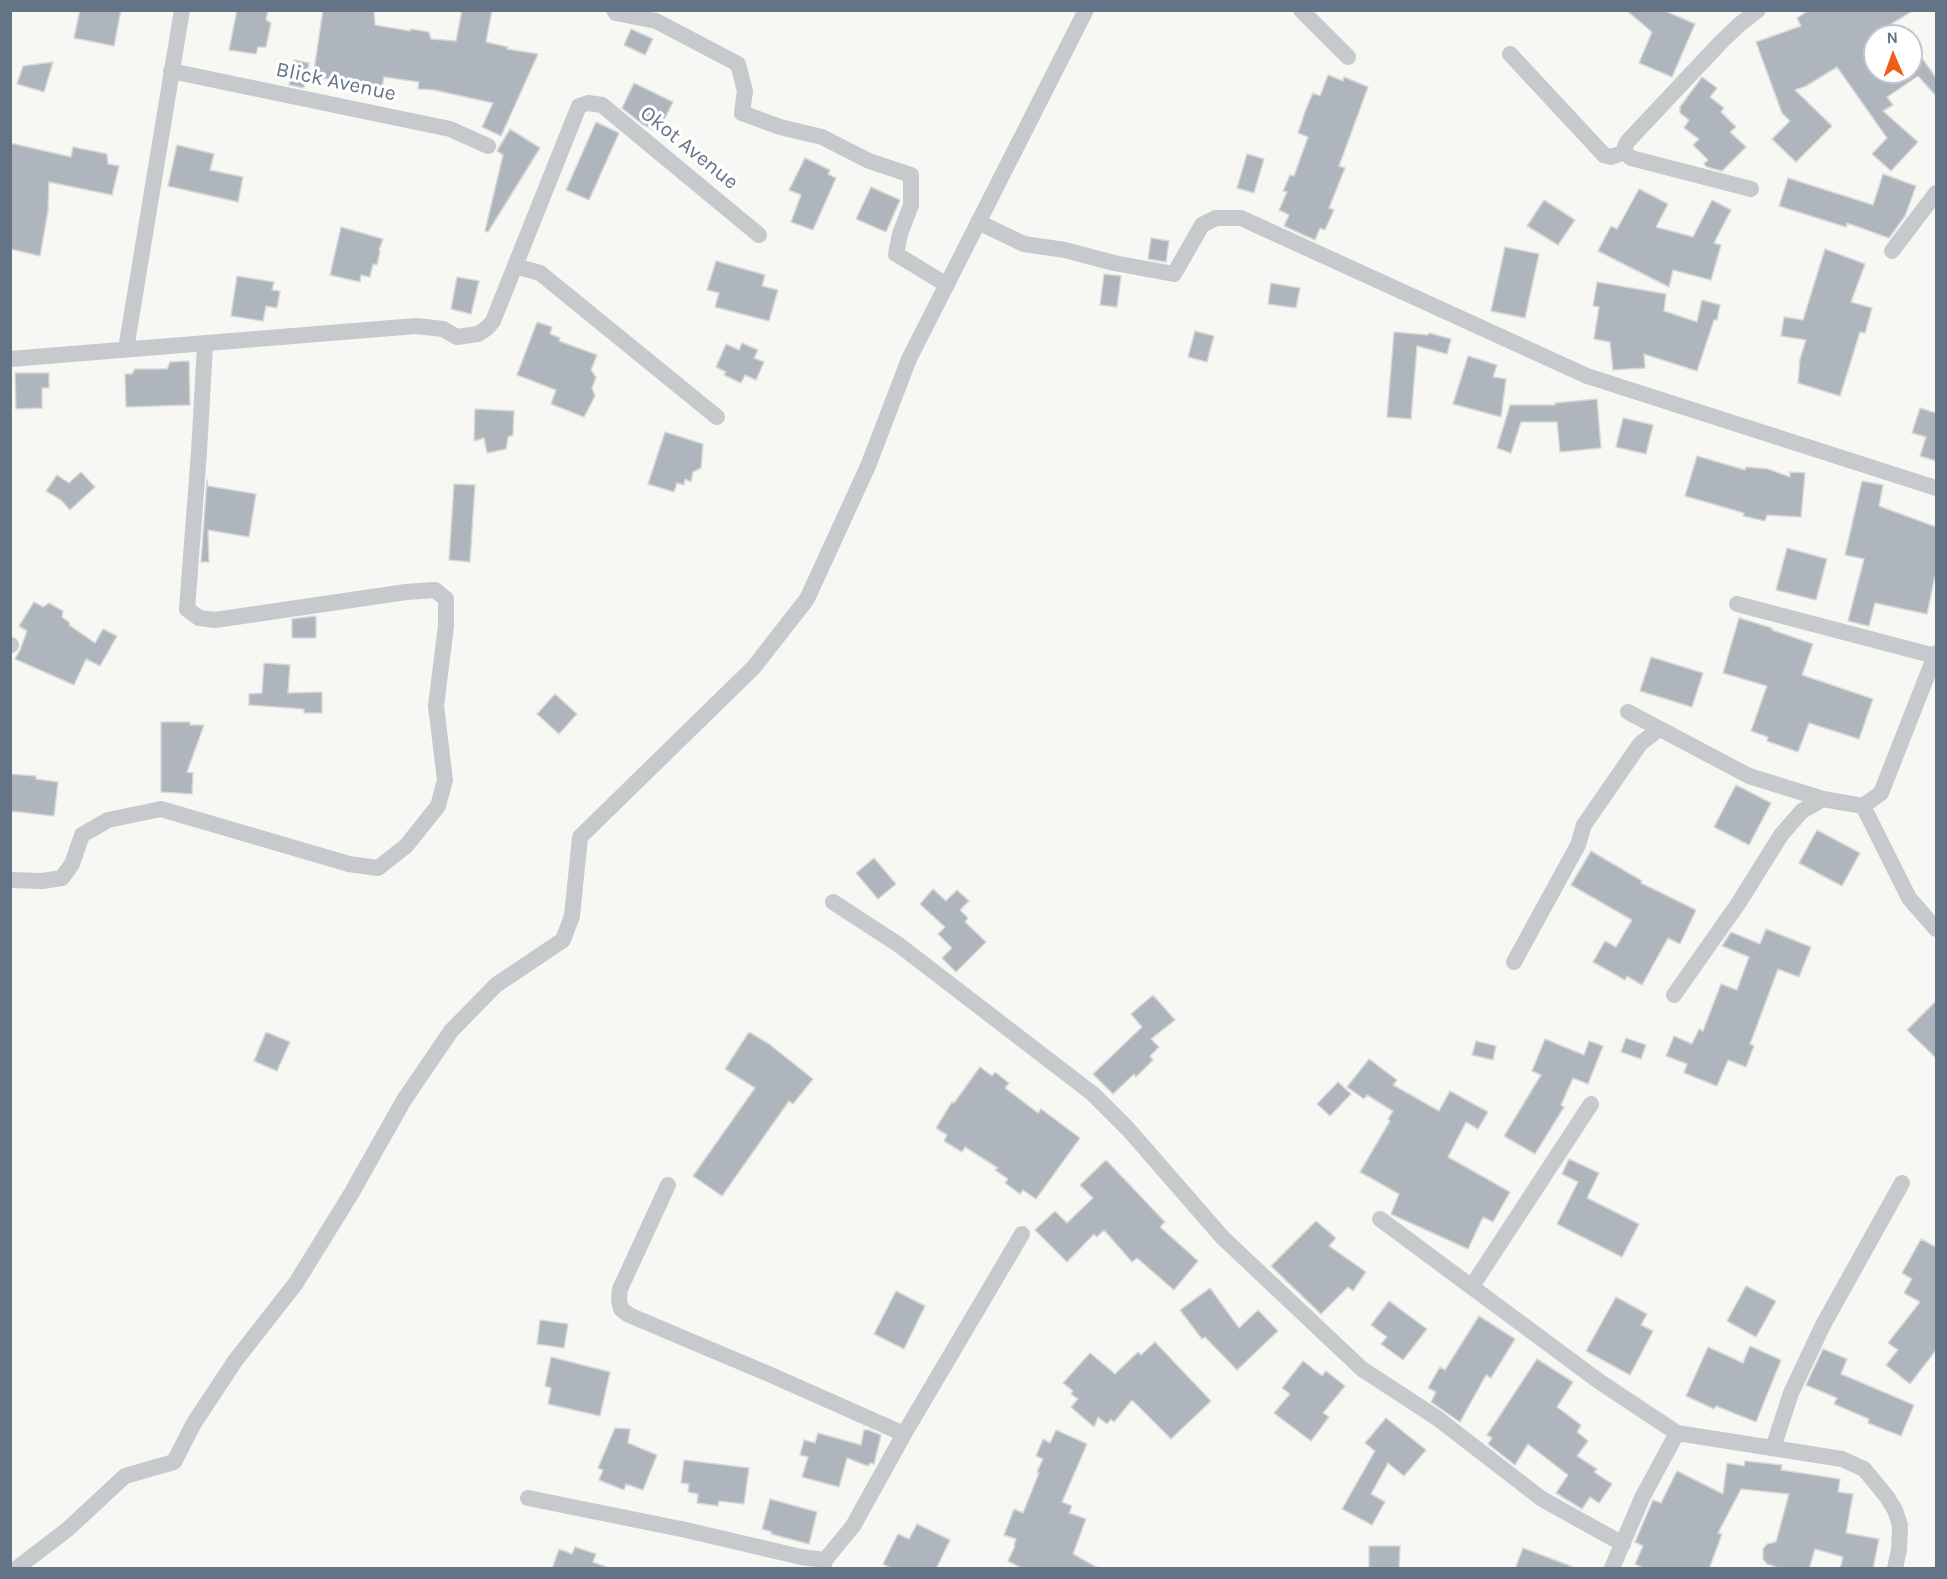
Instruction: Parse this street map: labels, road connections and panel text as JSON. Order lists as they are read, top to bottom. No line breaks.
{"streets":{"street":["Blick Avenue","Okot Avenue"]},"north":"top"}
